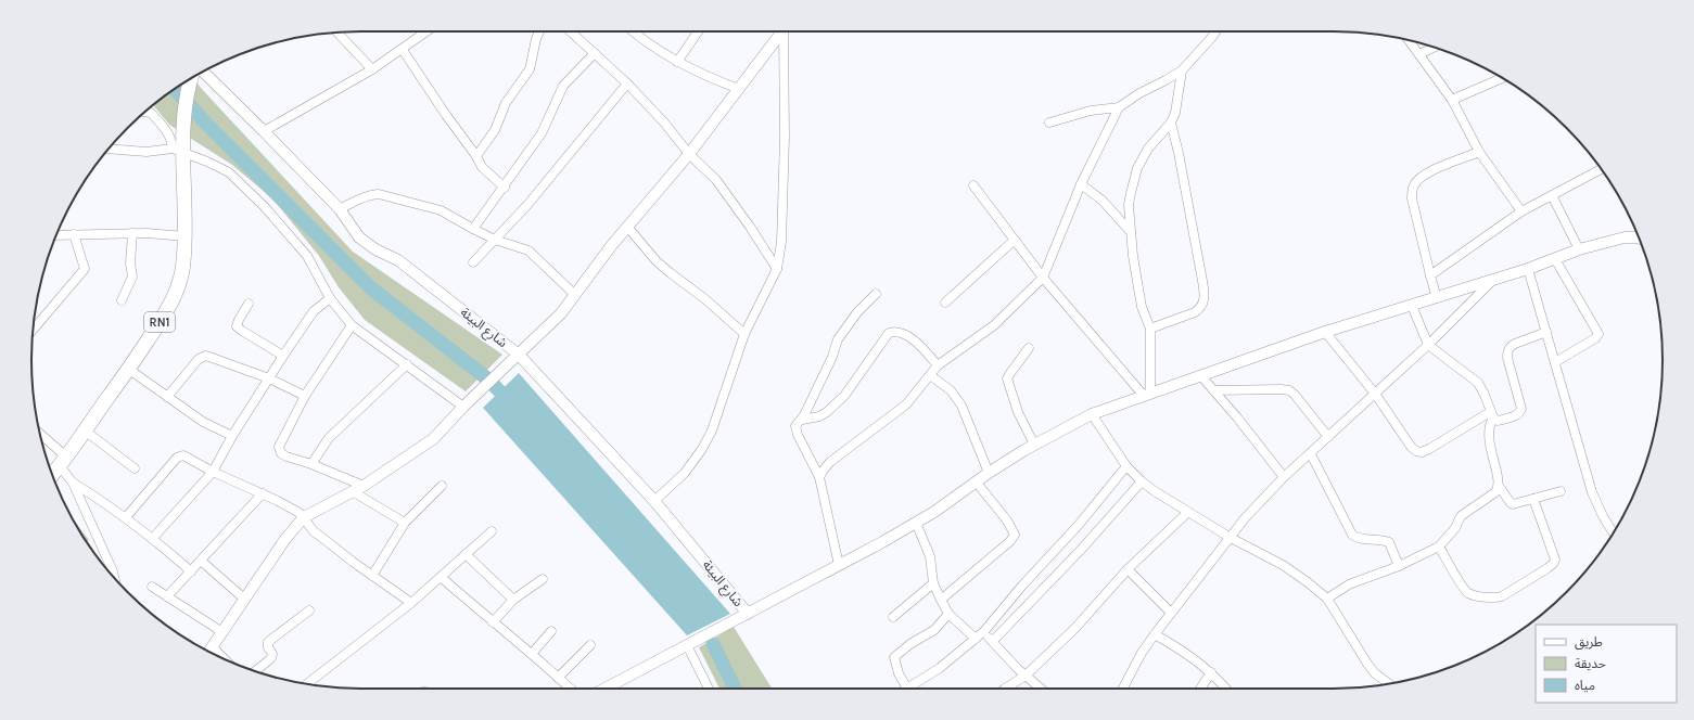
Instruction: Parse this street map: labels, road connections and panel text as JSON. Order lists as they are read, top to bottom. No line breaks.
{"streets":{"main road":["RN1"],"street":["شارع البيئة"]},"legend":["طريق","حديقة","مياه"]}
